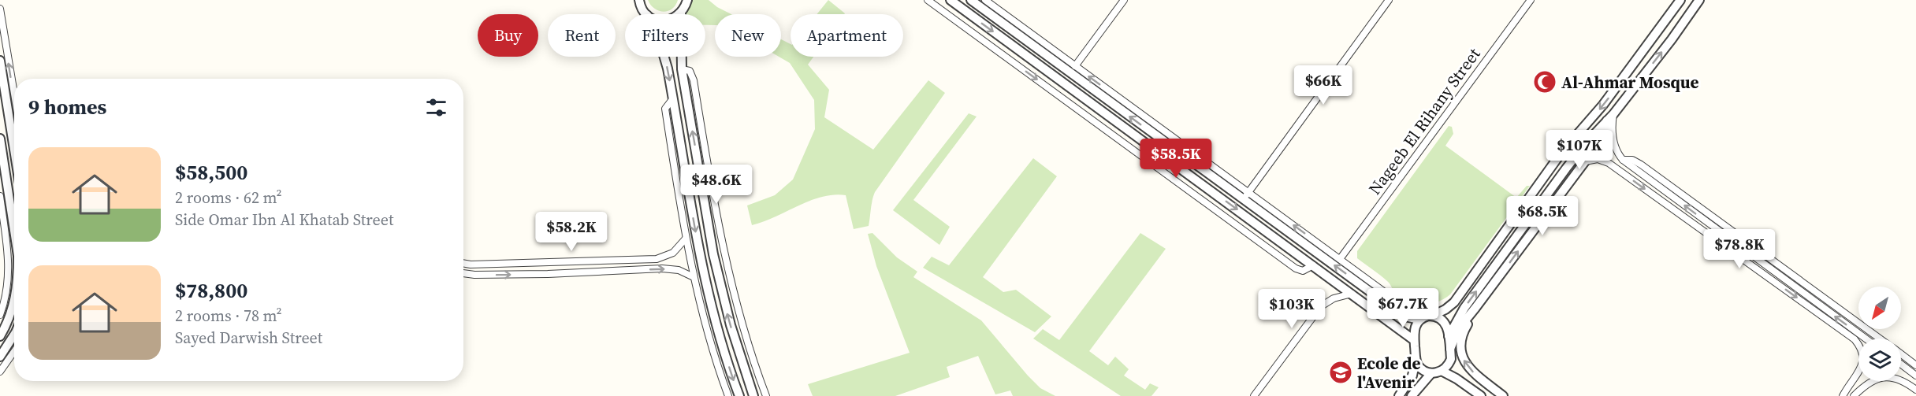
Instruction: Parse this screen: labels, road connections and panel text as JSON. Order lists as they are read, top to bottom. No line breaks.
{"streets":{"street":["Nageeb El Rihany Street"]},"places":{"mosque":["Al-Ahmar Mosque"],"school or university":["Ecole de l'Avenir"]},"north":"bottom left","page":{"chip":["Buy","Rent","Filters","New","Apartment"],"price":["$66K","$107K","$58.5K","$48.6K","$68.5K","$58.2K","$78.8K","$67.7K","$103K"],"heading":"9 homes","list":[{"name":"$58,500","note":"2 rooms · 62 m² · Side Omar Ibn Al Khatab Street"},{"name":"$78,800","note":"2 rooms · 78 m² · Sayed Darwish Street"}]}}
